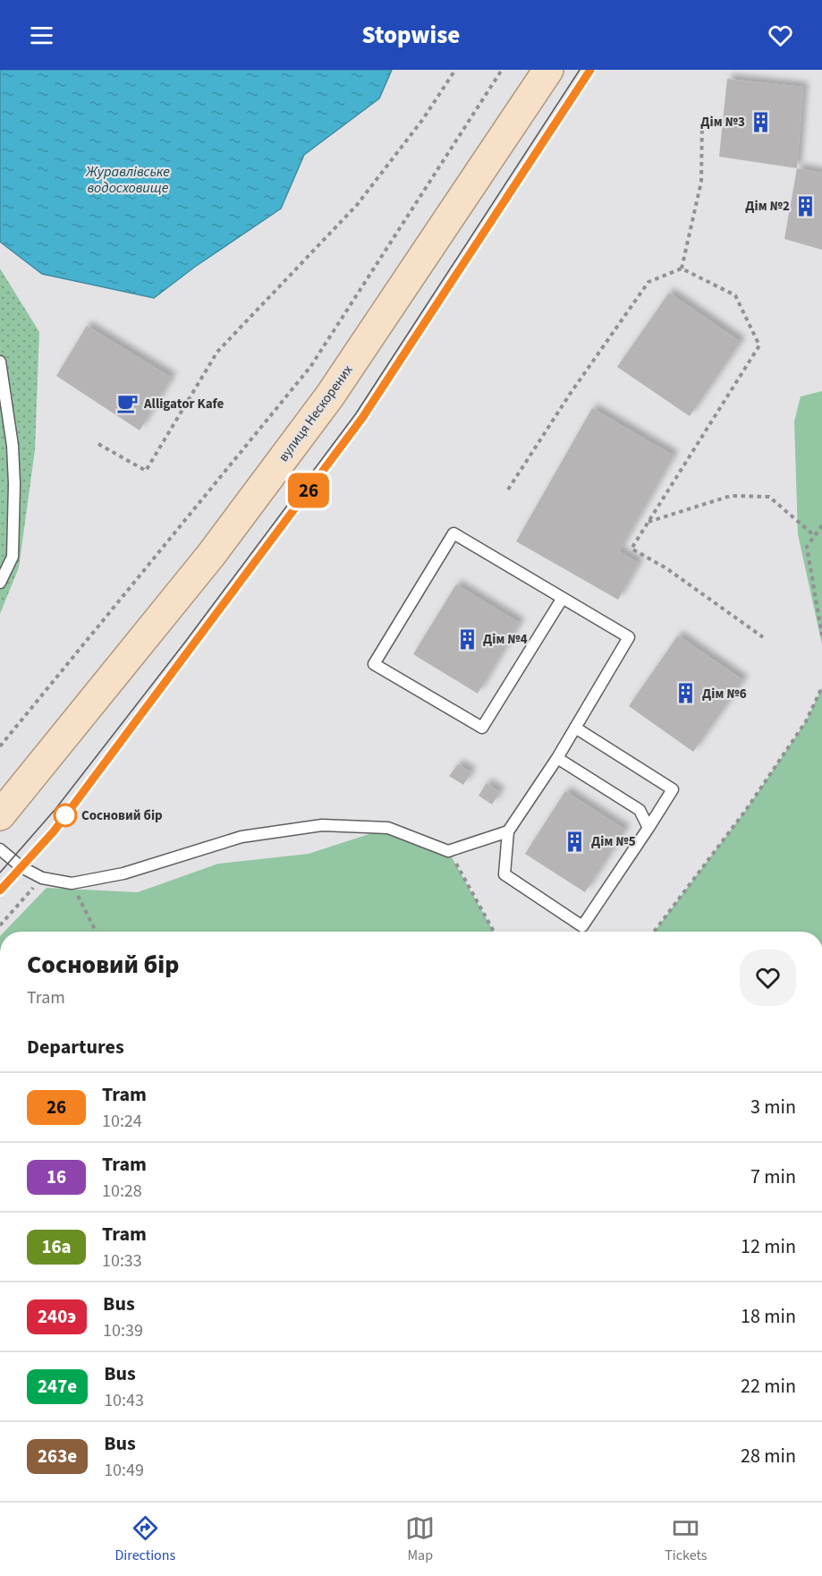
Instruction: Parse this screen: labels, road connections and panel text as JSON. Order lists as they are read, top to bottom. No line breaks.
{"streets":{"main road":["вулиця Нескорених"]},"water":["Журавлівське водосховище"],"places":{"building":["Дім №3","Дім №2","Дім №4","Дім №6","Дім №5"],"cafe":["Alligator Kafe"],"other":["Сосновий бір"]},"lines":["tram line 26"],"page":{"header":"Stopwise","on_map":"26","heading":[["Сосновий бір","Tram"],"Departures"],"list":[{"mark":"26","name":"Tram","note":"10:24","value":"3 min"},{"mark":"16","name":"Tram","note":"10:28","value":"7 min"},{"mark":"16a","name":"Tram","note":"10:33","value":"12 min"},{"mark":"240э","name":"Bus","note":"10:39","value":"18 min"},{"mark":"247е","name":"Bus","note":"10:43","value":"22 min"},{"mark":"263е","name":"Bus","note":"10:49","value":"28 min"}],"tabs":["Directions","Map","Tickets"]}}
